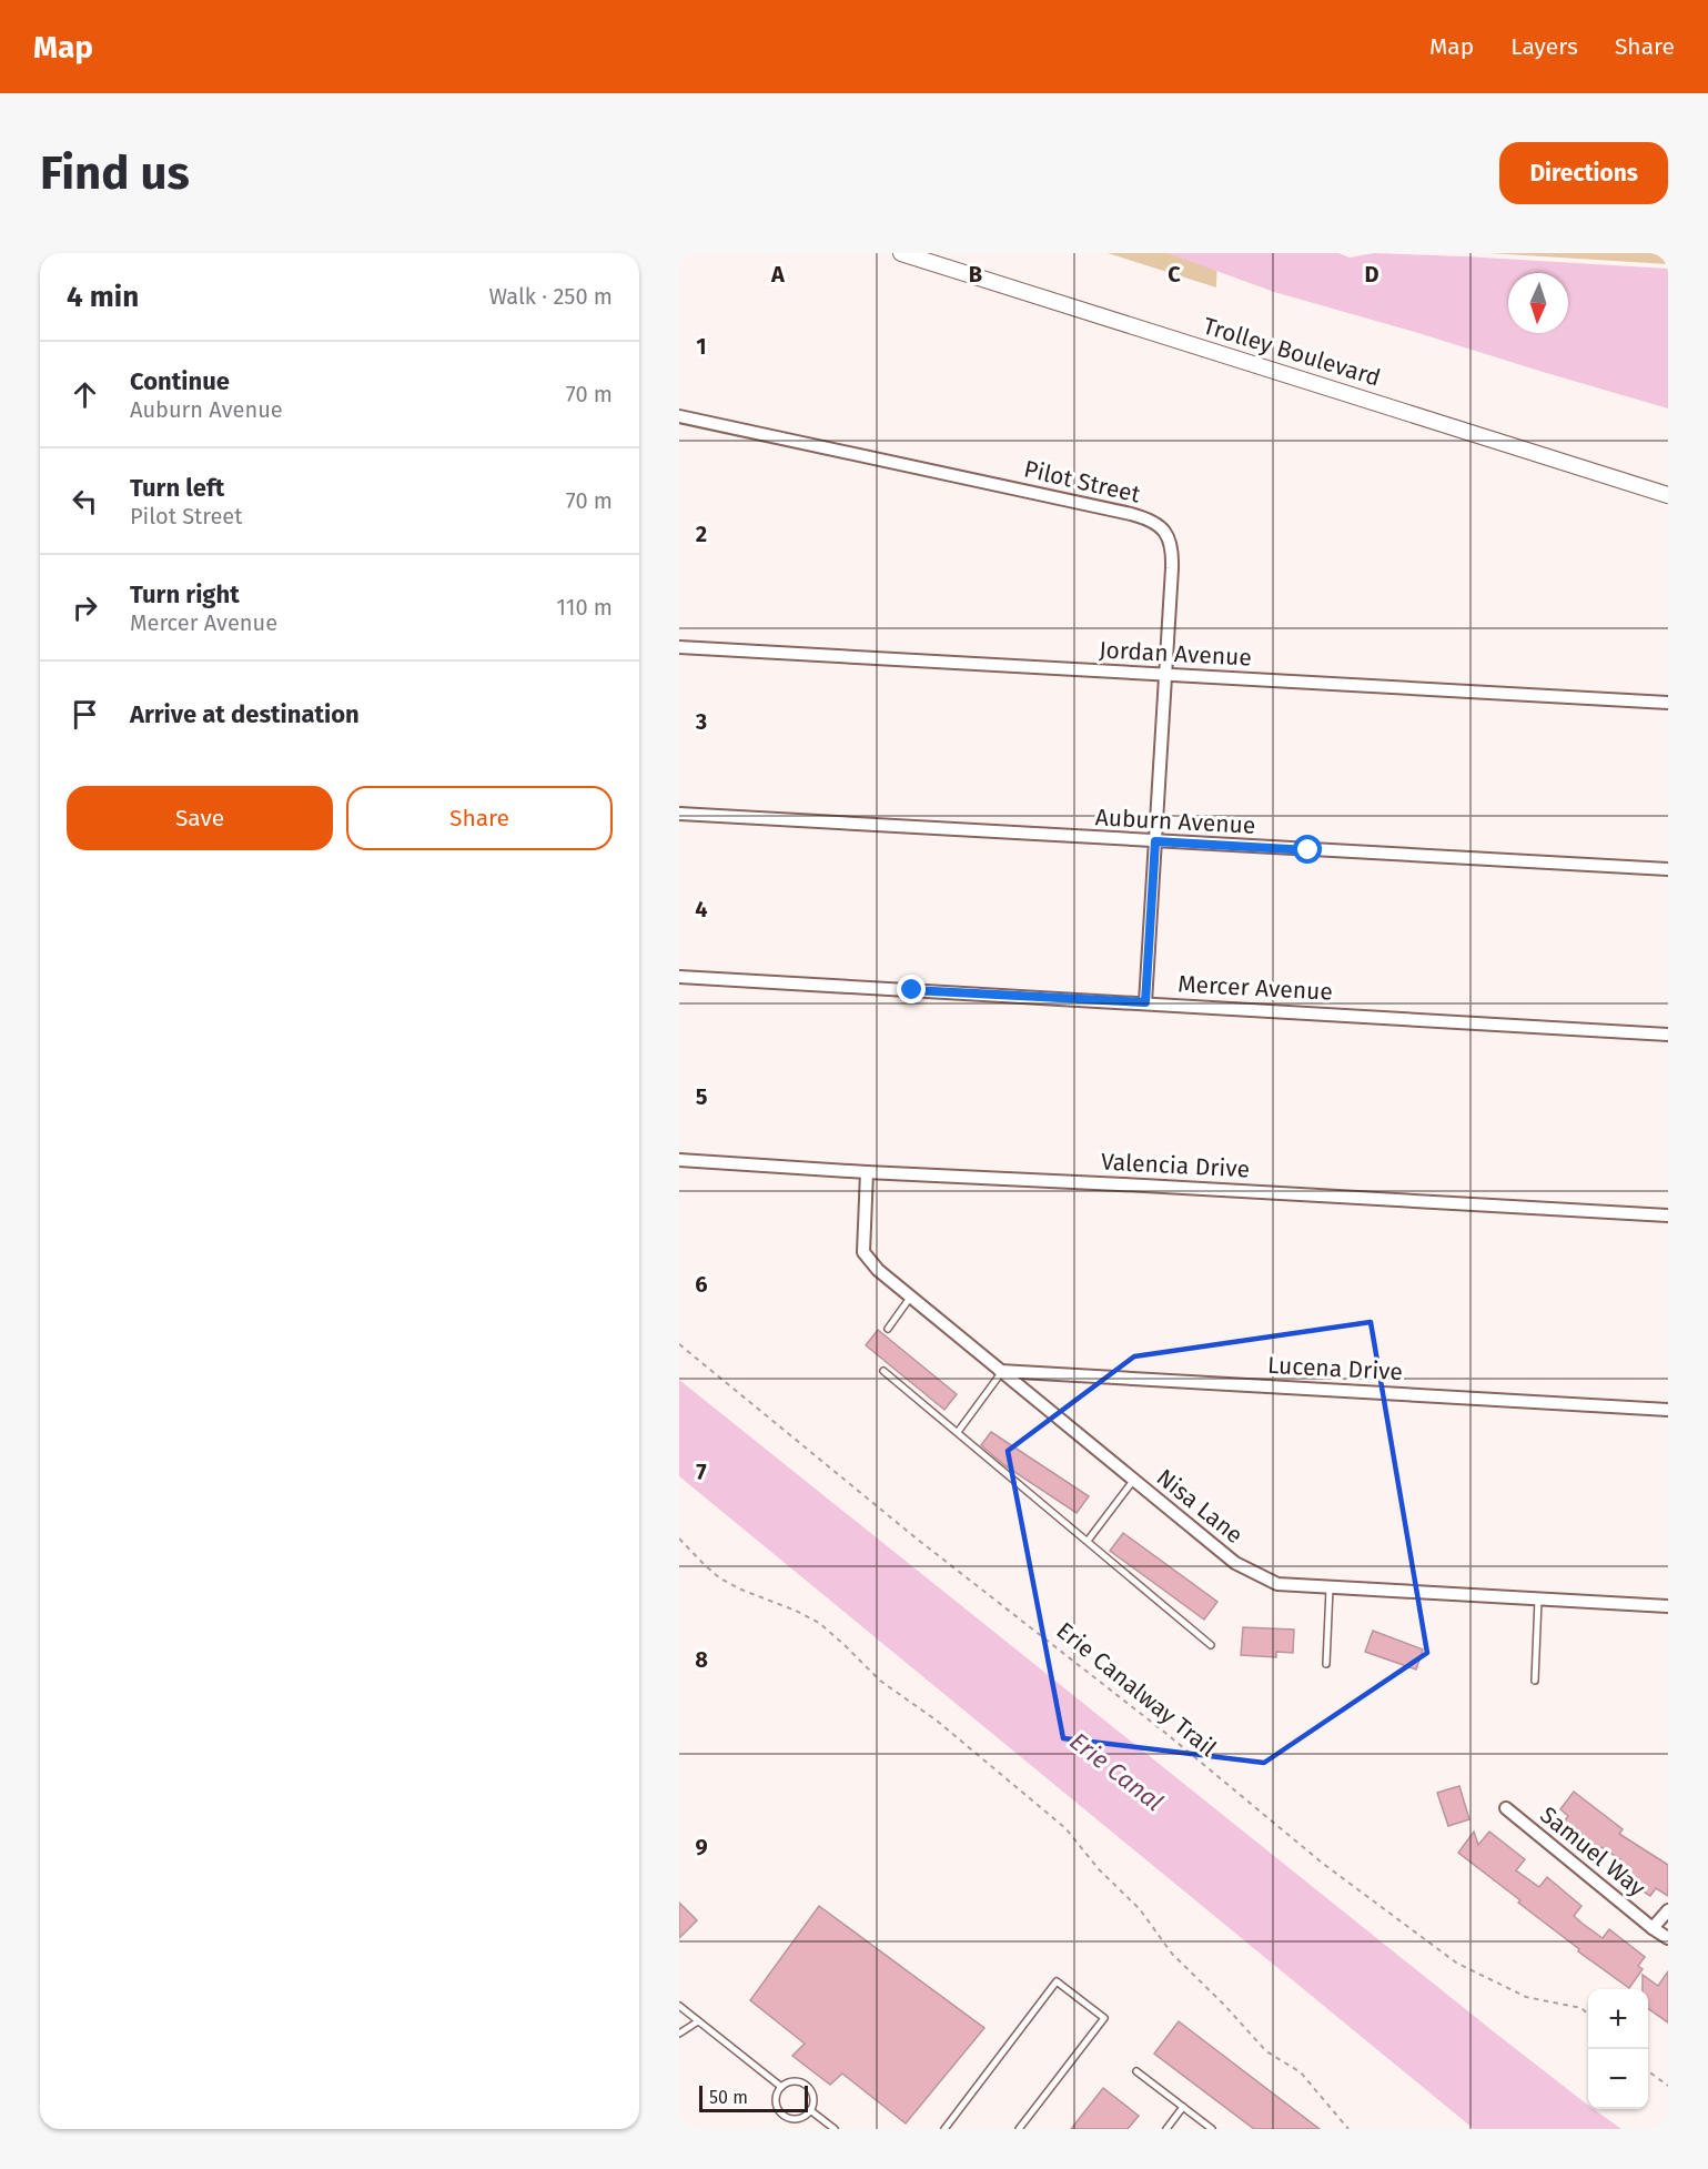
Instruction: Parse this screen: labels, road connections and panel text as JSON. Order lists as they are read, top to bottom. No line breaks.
{"streets":{"street":["Trolley Boulevard","Pilot Street","Jordan Avenue","Auburn Avenue","Mercer Avenue","Valencia Drive","Lucena Drive","Nisa Lane","Samuel Way"],"path":["Erie Canalway Trail"]},"crossings":[["Pilot Street","Jordan Avenue"],["Pilot Street","Auburn Avenue"],["Pilot Street","Mercer Avenue"],["Valencia Drive","Nisa Lane"],["Lucena Drive","Nisa Lane"]],"water":["Erie Canal"],"scale_bar":"50 m","north":"bottom","page":{"header":"Map","nav":["Map","Layers","Share"],"buttons":["Directions",["Save","Share"]],"title":"Find us","heading":["4 min","Walk · 250 m"],"list":[["Continue","Auburn Avenue","70 m"],["Turn left","Pilot Street","70 m"],["Turn right","Mercer Avenue","110 m"],"Arrive at destination"],"map_buttons":["+","−"],"scale":"50 m"},"grid":{"columns":["A","B","C","D"],"rows":["1","2","3","4","5","6","7","8","9"]}}
